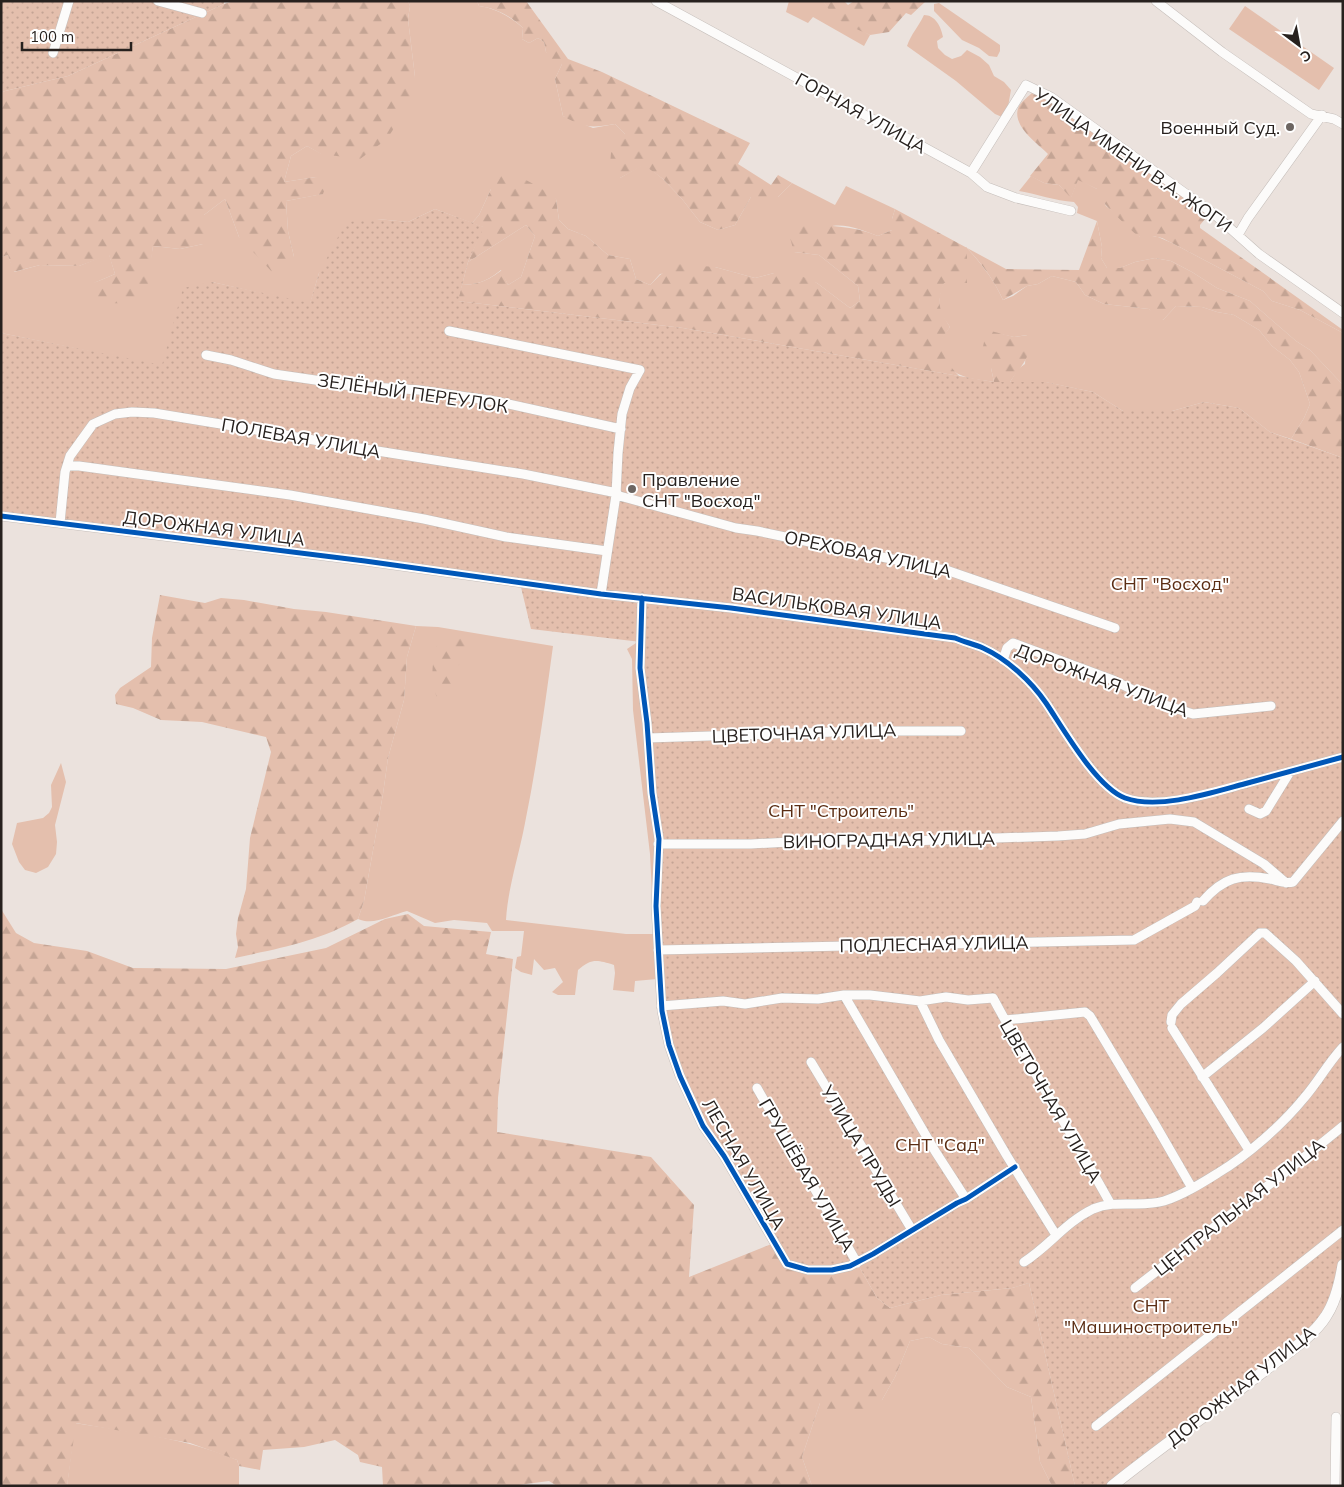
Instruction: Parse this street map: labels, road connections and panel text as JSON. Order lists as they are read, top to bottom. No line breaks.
{"streets":{"street":["ГОРНАЯ УЛИЦА","УЛИЦА ИМЕНИ В.А. ЖОГИ","ЗЕЛЁНЫЙ ПЕРЕУЛОК","ПОЛЕВАЯ УЛИЦА","ДОРОЖНАЯ УЛИЦА","ОРЕХОВАЯ УЛИЦА","ВАСИЛЬКОВАЯ УЛИЦА","ЦВЕТОЧНАЯ УЛИЦА","ВИНОГРАДНАЯ УЛИЦА","ПОДЛЕСНАЯ УЛИЦА","УЛИЦА ПРУДЫ","ЛЕСНАЯ УЛИЦА","ГРУШЁВАЯ УЛИЦА","ЦЕНТРАЛЬНАЯ УЛИЦА"]},"crossings":[["ГОРНАЯ УЛИЦА","УЛИЦА ИМЕНИ В.А. ЖОГИ"],["ПОЛЕВАЯ УЛИЦА","ДОРОЖНАЯ УЛИЦА"],["ПОЛЕВАЯ УЛИЦА","ОРЕХОВАЯ УЛИЦА"],["ДОРОЖНАЯ УЛИЦА","ВАСИЛЬКОВАЯ УЛИЦА"],["ВИНОГРАДНАЯ УЛИЦА","ПОДЛЕСНАЯ УЛИЦА"],["ЛЕСНАЯ УЛИЦА","ГРУШЁВАЯ УЛИЦА"]],"parks":["СНТ \"Восход\"","СНТ \"Строитель\"","СНТ \"Сад\"","СНТ \"Машиностроитель\""],"places":["Военный Суд.","Правление СНТ \"Восход\""],"scale_bar":"100 m","north":"bottom right"}
